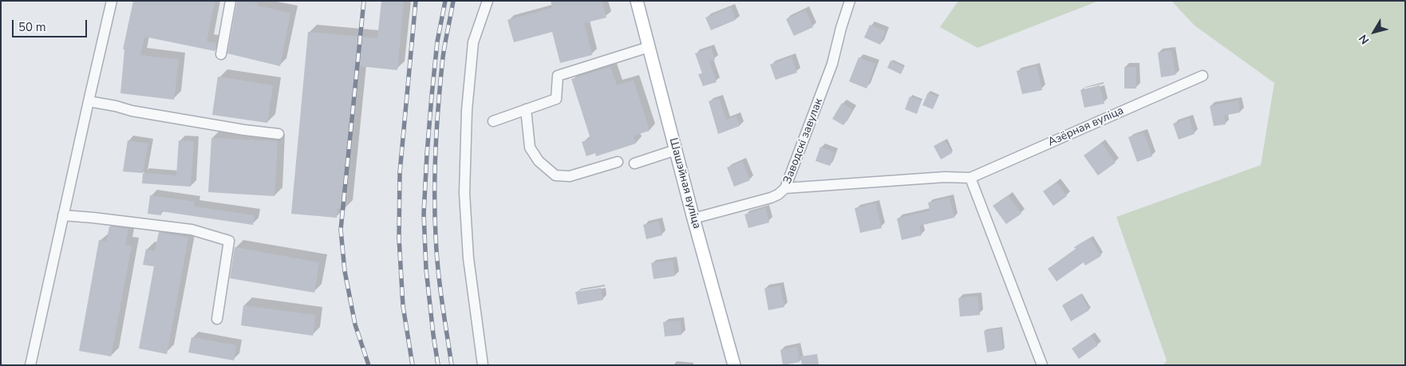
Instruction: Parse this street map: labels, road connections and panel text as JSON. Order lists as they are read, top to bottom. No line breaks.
{"streets":{"main road":["Шашэйная вуліца"],"street":["Азёрная вуліца","Заводскі завулак"]},"crossings":[["Азёрная вуліца","Заводскі завулак"],["Заводскі завулак","Шашэйная вуліца"]],"scale_bar":"50 m","north":"bottom left"}
